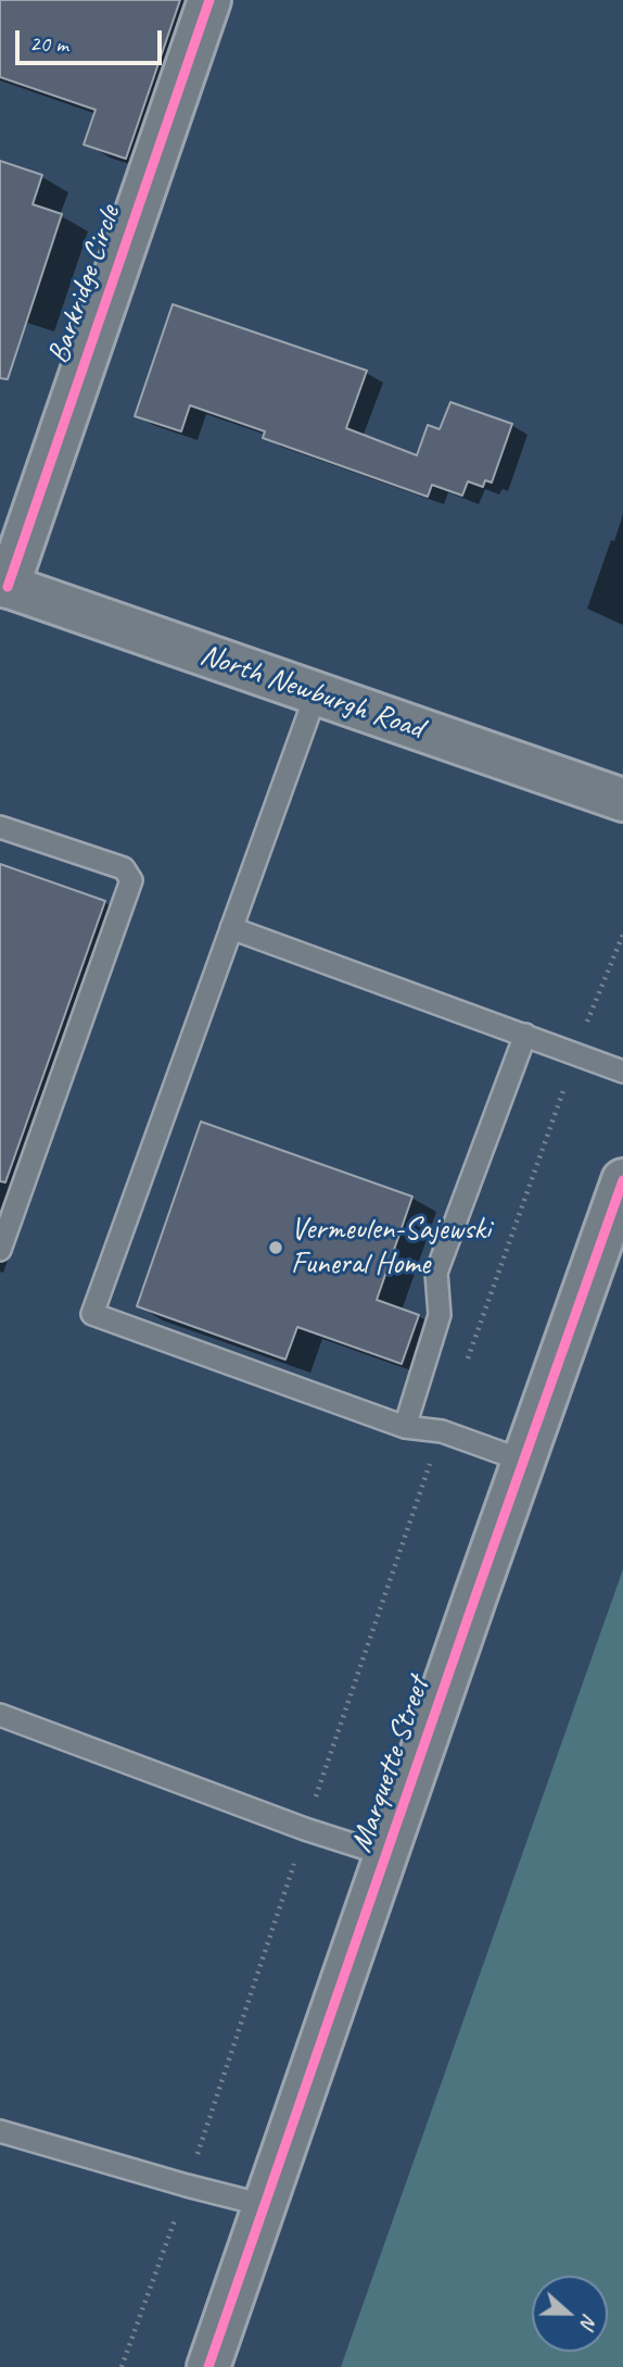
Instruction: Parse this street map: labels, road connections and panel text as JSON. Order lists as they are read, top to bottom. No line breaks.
{"streets":{"street":["Barkridge Circle","North Newburgh Road","Marquette Street"]},"crossings":[["Barkridge Circle","North Newburgh Road"]],"places":["Vermeulen-Sajewski Funeral Home"],"scale_bar":"20 m","north":"right"}
